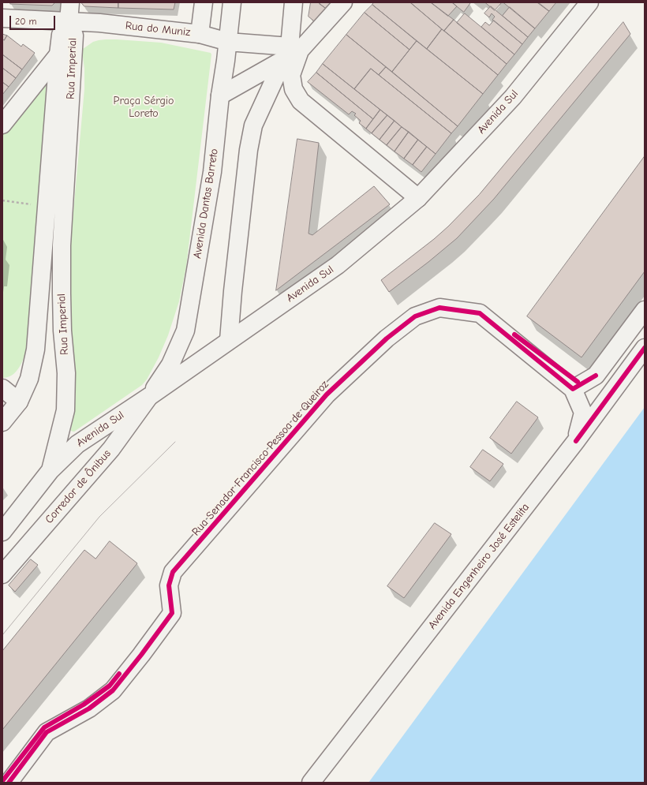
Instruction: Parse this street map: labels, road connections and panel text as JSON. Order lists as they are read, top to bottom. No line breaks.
{"streets":{"main road":["Rua do Muniz","Rua Imperial","Avenida Sul","Avenida Dantas Barreto","Rua Senador Francisco Pessoa de Queiroz","Corredor de Ônibus","Avenida Engenheiro José Estelita"]},"crossings":[["Rua do Muniz","Rua Imperial"],["Rua Imperial","Avenida Sul"],["Avenida Sul","Avenida Dantas Barreto"],["Avenida Sul","Corredor de Ônibus"],["Avenida Dantas Barreto","Corredor de Ônibus"]],"parks":["Praça Sérgio Loreto"],"scale_bar":"20 m"}
